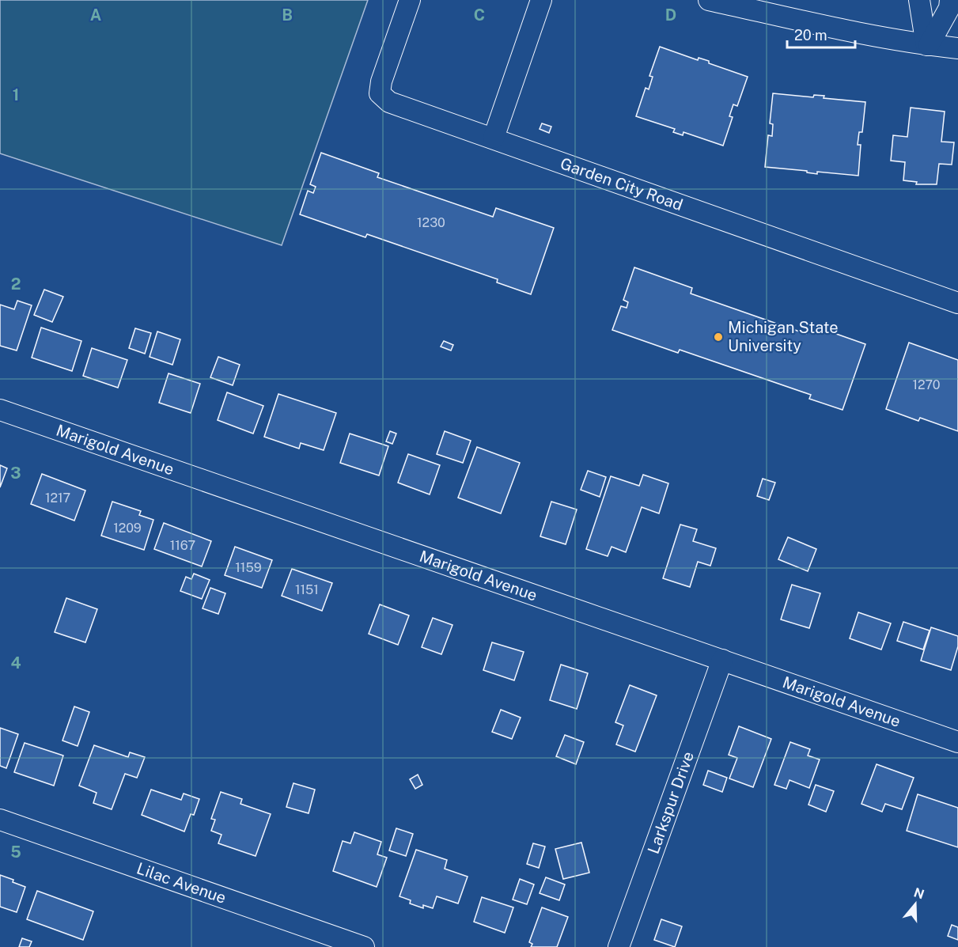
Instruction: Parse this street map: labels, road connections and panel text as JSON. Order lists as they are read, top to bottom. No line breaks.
{"streets":{"street":["Garden City Road","Marigold Avenue","Larkspur Drive","Lilac Avenue"]},"crossings":[["Marigold Avenue","Larkspur Drive"]],"places":["Michigan State University"],"house_numbers":["1230","1270","1217","1209","1167","1159","1151"],"scale_bar":"20 m","north":"top","grid":{"columns":["A","B","C","D"],"rows":["1","2","3","4","5"]}}
